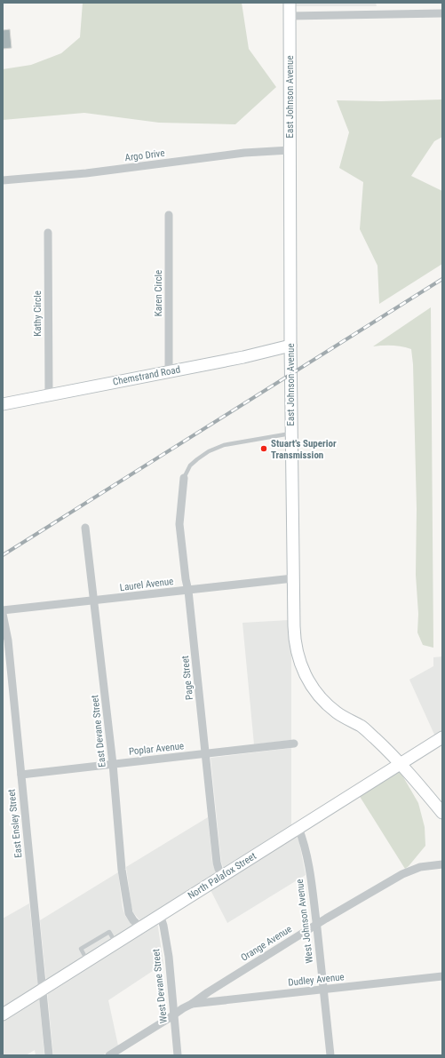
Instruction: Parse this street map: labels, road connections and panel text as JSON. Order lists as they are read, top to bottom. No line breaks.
{"streets":{"main road":["East Johnson Avenue","Chemstrand Road","North Palafox Street"],"street":["Argo Drive","Karen Circle","Kathy Circle","Laurel Avenue","Page Street","East Devane Street","Poplar Avenue","East Ensley Street","West Johnson Avenue","Orange Avenue","Dudley Avenue","West Devane Street"]},"crossings":[["East Johnson Avenue","Argo Drive"],["East Johnson Avenue","Chemstrand Road"],["East Johnson Avenue","Laurel Avenue"],["East Johnson Avenue","North Palafox Street"],["Karen Circle","Chemstrand Road"],["Kathy Circle","Chemstrand Road"],["Laurel Avenue","Page Street"],["Laurel Avenue","East Devane Street"],["Page Street","Poplar Avenue"],["Page Street","North Palafox Street"],["East Devane Street","Poplar Avenue"],["East Devane Street","North Palafox Street"],["Poplar Avenue","East Ensley Street"],["East Ensley Street","North Palafox Street"],["North Palafox Street","West Johnson Avenue"],["North Palafox Street","West Devane Street"],["West Johnson Avenue","Orange Avenue"],["West Johnson Avenue","Dudley Avenue"],["Orange Avenue","Dudley Avenue"],["Orange Avenue","West Devane Street"]],"places":["Stuart's Superior Transmission"]}
